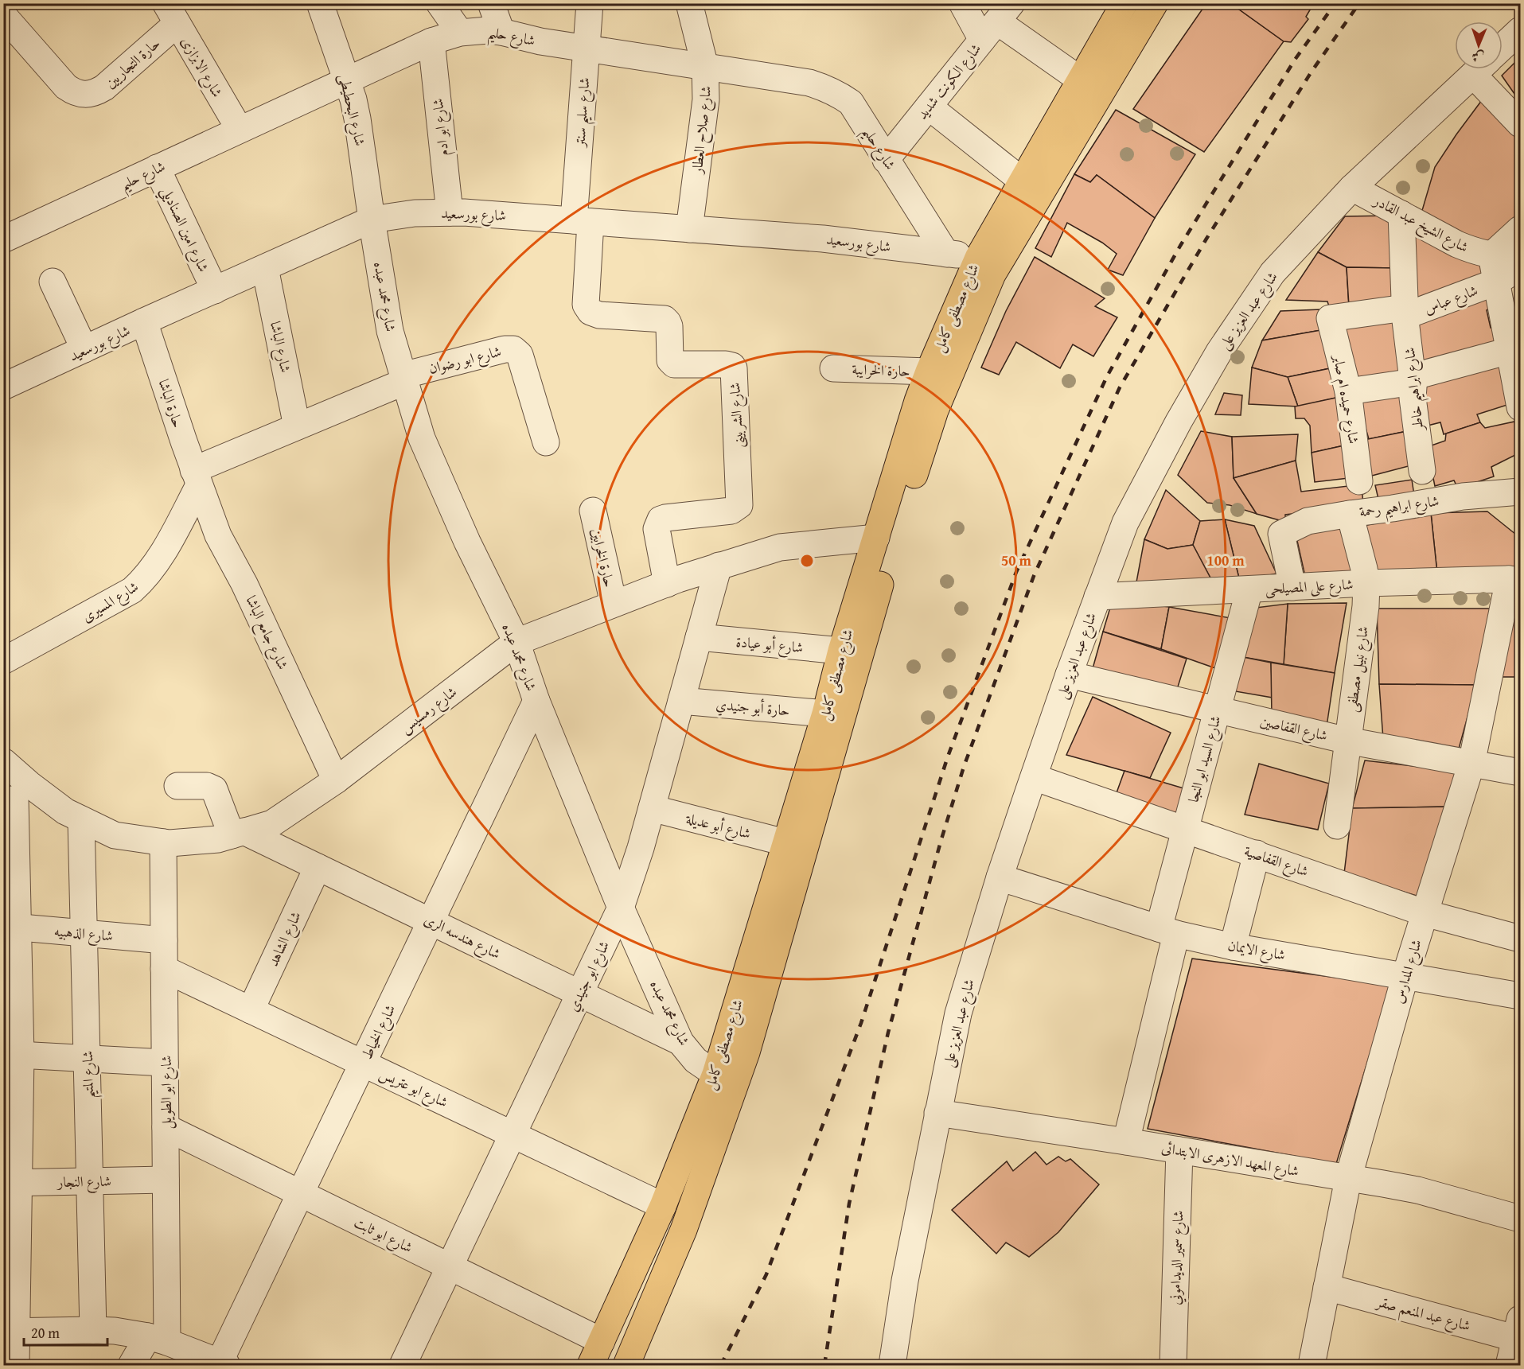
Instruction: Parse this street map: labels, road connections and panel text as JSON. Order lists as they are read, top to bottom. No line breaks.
{"streets":{"main road":["شارع مصطفى كامل"],"street":["شارع حليم","حارة التجاريين","شارع الابزازى","شارع الكونت شديد","شارع البحطيطى","شارع سليم سنتر","شارع ابو ادم","شارع صلاح العطار","شارع بورسعيد","شارع الشيخ عبد القادر","شارع امين الصناديلي","شارع محمد عبده","شارع عباس","شارع عبد العزيز على","شارع الباشا","شارع ابو رضوان","حارة الخرايبة","شارع ابراهيم خاطر","شارع حميده ام صابر","حارة الباشا","شارع الشربينى","شارع ابراهيم رحمة","حارة الخرابين","شارع على المصيلحى","شارع المسيرى","شارع جامع الباشا","شارع أبو عيادة","شارع نبيل مصطفى","حارة أبو جنيدي","شارع رمسيس","شارع القفاصين","شارع السيد ابو النجا","شارع أبو عديلة","شارع القفاصية","شارع الذهبيه","شارع هندسه الرى","شارع الشاهد","شارع الايمان","شارع المدارس","شارع ابو جنيدي","شارع الخياط","شارع المتيم","شارع ابو عتريس","شارع ابو الطويل","شارع المعهد الازهرى الابتدائى","شارع النجار","شارع ابو ثابت","شارع سمير الديداموني","شارع عبد المنعم صقر"]},"crossings":[["شارع حليم","شارع الابزازى"],["شارع حليم","شارع الكونت شديد"],["شارع حليم","شارع البحطيطى"],["شارع حليم","شارع سليم سنتر"],["شارع حليم","شارع ابو ادم"],["شارع حليم","شارع صلاح العطار"],["شارع حليم","شارع بورسعيد"],["شارع حليم","شارع امين الصناديلي"],["حارة التجاريين","شارع الابزازى"],["شارع البحطيطى","شارع بورسعيد"],["شارع البحطيطى","شارع محمد عبده"],["شارع سليم سنتر","شارع بورسعيد"],["شارع سليم سنتر","شارع الشربينى"],["شارع ابو ادم","شارع بورسعيد"],["شارع صلاح العطار","شارع بورسعيد"],["شارع بورسعيد","شارع امين الصناديلي"],["شارع بورسعيد","شارع محمد عبده"],["شارع بورسعيد","شارع مصطفى كامل"],["شارع بورسعيد","شارع الباشا"],["شارع بورسعيد","حارة الباشا"],["شارع بورسعيد","شارع الشربينى"],["شارع الشيخ عبد القادر","شارع عبد العزيز على"],["شارع الشيخ عبد القادر","شارع ابراهيم خاطر"],["شارع محمد عبده","شارع مصطفى كامل"],["شارع محمد عبده","شارع ابو رضوان"],["شارع محمد عبده","شارع رمسيس"],["شارع محمد عبده","شارع هندسه الرى"],["شارع محمد عبده","شارع ابو جنيدي"],["شارع محمد عبده","شارع الخياط"],["شارع عباس","شارع ابراهيم خاطر"],["شارع عباس","شارع حميده ام صابر"],["شارع مصطفى كامل","حارة الخرايبة"],["شارع مصطفى كامل","شارع أبو عيادة"],["شارع مصطفى كامل","حارة أبو جنيدي"],["شارع مصطفى كامل","شارع رمسيس"],["شارع مصطفى كامل","شارع أبو عديلة"],["شارع مصطفى كامل","شارع ابو عتريس"],["شارع مصطفى كامل","شارع ابو ثابت"],["شارع عبد العزيز على","شارع على المصيلحى"],["شارع عبد العزيز على","شارع القفاصين"],["شارع عبد العزيز على","شارع القفاصية"],["شارع عبد العزيز على","شارع الايمان"],["شارع عبد العزيز على","شارع المعهد الازهرى الابتدائى"],["شارع ابراهيم خاطر","شارع حميده ام صابر"],["حارة الباشا","شارع المسيرى"],["حارة الباشا","شارع جامع الباشا"],["شارع الشربينى","شارع رمسيس"],["شارع ابراهيم رحمة","شارع على المصيلحى"],["شارع ابراهيم رحمة","شارع نبيل مصطفى"],["حارة الخرابين","شارع رمسيس"],["شارع على المصيلحى","شارع نبيل مصطفى"],["شارع على المصيلحى","شارع السيد ابو النجا"],["شارع على المصيلحى","شارع المدارس"],["شارع المسيرى","شارع جامع الباشا"],["شارع جامع الباشا","شارع رمسيس"],["شارع أبو عيادة","شارع ابو جنيدي"],["شارع نبيل مصطفى","شارع القفاصين"],["حارة أبو جنيدي","شارع ابو جنيدي"],["شارع رمسيس","شارع هندسه الرى"],["شارع رمسيس","شارع ابو جنيدي"],["شارع رمسيس","شارع المتيم"],["شارع رمسيس","شارع ابو الطويل"],["شارع القفاصين","شارع السيد ابو النجا"],["شارع القفاصين","شارع المدارس"],["شارع السيد ابو النجا","شارع القفاصية"],["شارع السيد ابو النجا","شارع الايمان"],["شارع السيد ابو النجا","شارع المعهد الازهرى الابتدائى"],["شارع أبو عديلة","شارع ابو جنيدي"],["شارع القفاصية","شارع المدارس"],["شارع الذهبيه","شارع المتيم"],["شارع الذهبيه","شارع ابو الطويل"],["شارع هندسه الرى","شارع الشاهد"],["شارع هندسه الرى","شارع ابو جنيدي"],["شارع هندسه الرى","شارع الخياط"],["شارع الشاهد","شارع ابو عتريس"],["شارع الايمان","شارع المدارس"],["شارع المدارس","شارع المعهد الازهرى الابتدائى"],["شارع المدارس","شارع عبد المنعم صقر"],["شارع ابو جنيدي","شارع ابو عتريس"],["شارع ابو جنيدي","شارع ابو ثابت"],["شارع الخياط","شارع ابو عتريس"],["شارع الخياط","شارع ابو ثابت"],["شارع المتيم","شارع النجار"],["شارع ابو عتريس","شارع ابو الطويل"],["شارع ابو الطويل","شارع النجار"],["شارع ابو الطويل","شارع ابو ثابت"],["شارع المعهد الازهرى الابتدائى","شارع سمير الديداموني"]],"scale_bar":"20 m","north":"bottom","rings":["50 m","100 m"]}
